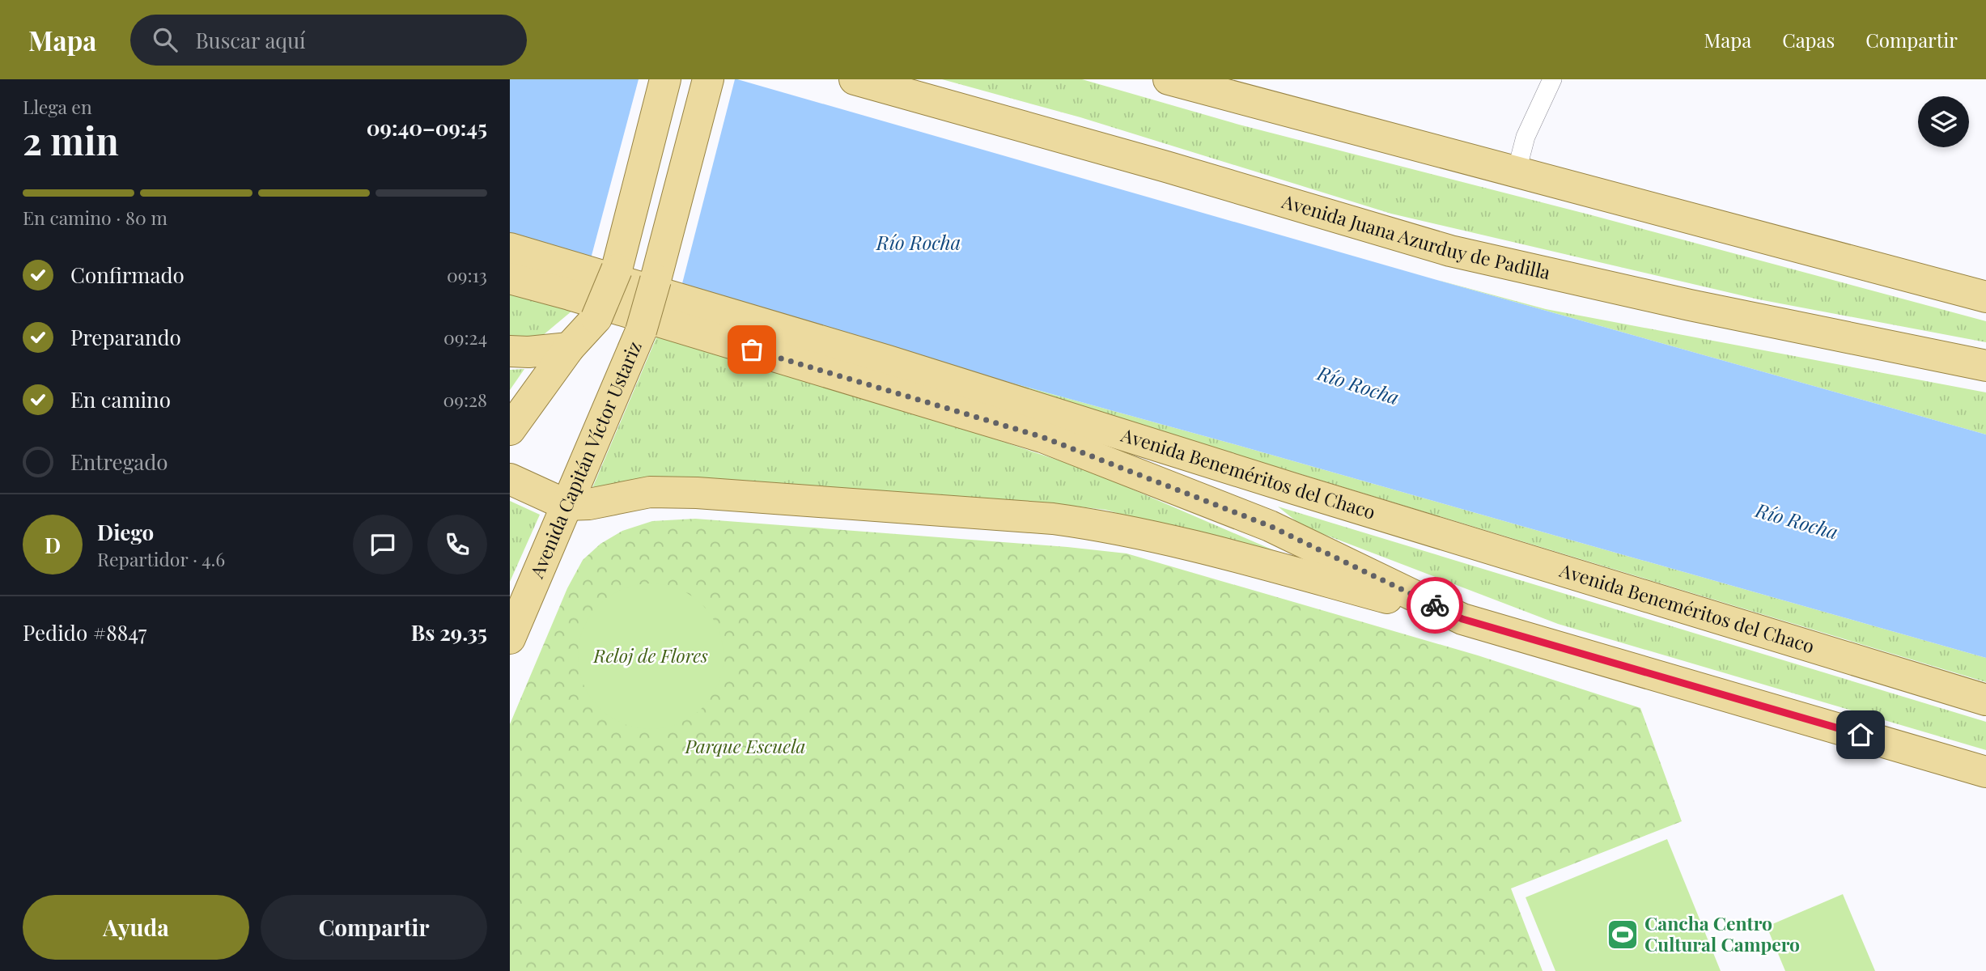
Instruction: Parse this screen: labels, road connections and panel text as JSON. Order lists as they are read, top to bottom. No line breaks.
{"streets":{"main road":["Avenida Juana Azurduy de Padilla","Avenida Capitán Víctor Ustariz","Avenida Beneméritos del Chaco"]},"water":["Río Rocha"],"parks":["Reloj de Flores","Parque Escuela"],"places":{"sports":["Cancha Centro Cultural Campero"]},"page":{"header":"Mapa","search":"Buscar aquí","nav":["Mapa","Capas","Compartir"],"heading":["2 min","Llega en","09:40–09:45"],"panel":["Diego","Repartidor · 4.6","Pedido #8847","Bs 29.35"],"bar":"En camino · 80 m","list":[["Confirmado","09:13"],["Preparando","09:24"],["En camino","09:28"],"Entregado"],"round":"D","buttons":["Ayuda","Compartir"]}}
